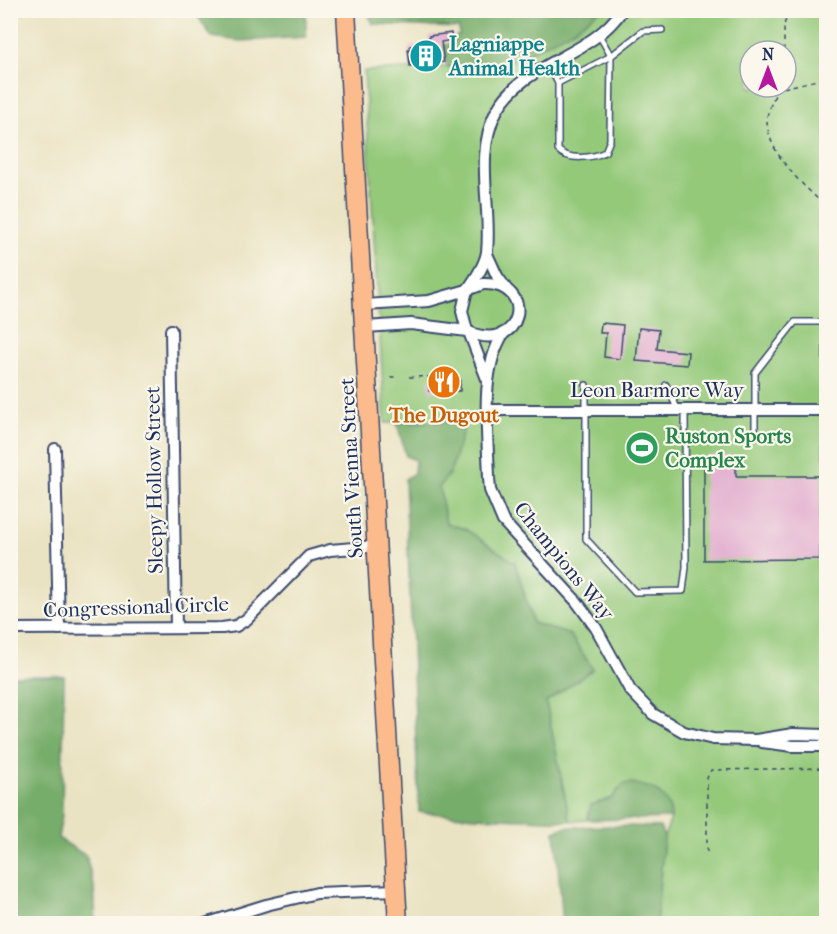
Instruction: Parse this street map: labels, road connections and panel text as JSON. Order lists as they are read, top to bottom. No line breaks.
{"streets":{"highway":["South Vienna Street"],"street":["Leon Barmore Way","Sleepy Hollow Street","Champions Way","Congressional Circle"]},"crossings":[["Leon Barmore Way","Champions Way"],["South Vienna Street","Congressional Circle"],["Sleepy Hollow Street","Congressional Circle"]],"places":{"building":["Lagniappe Animal Health"],"restaurant":["The Dugout"],"sports":["Ruston Sports Complex"]},"north":"top"}
